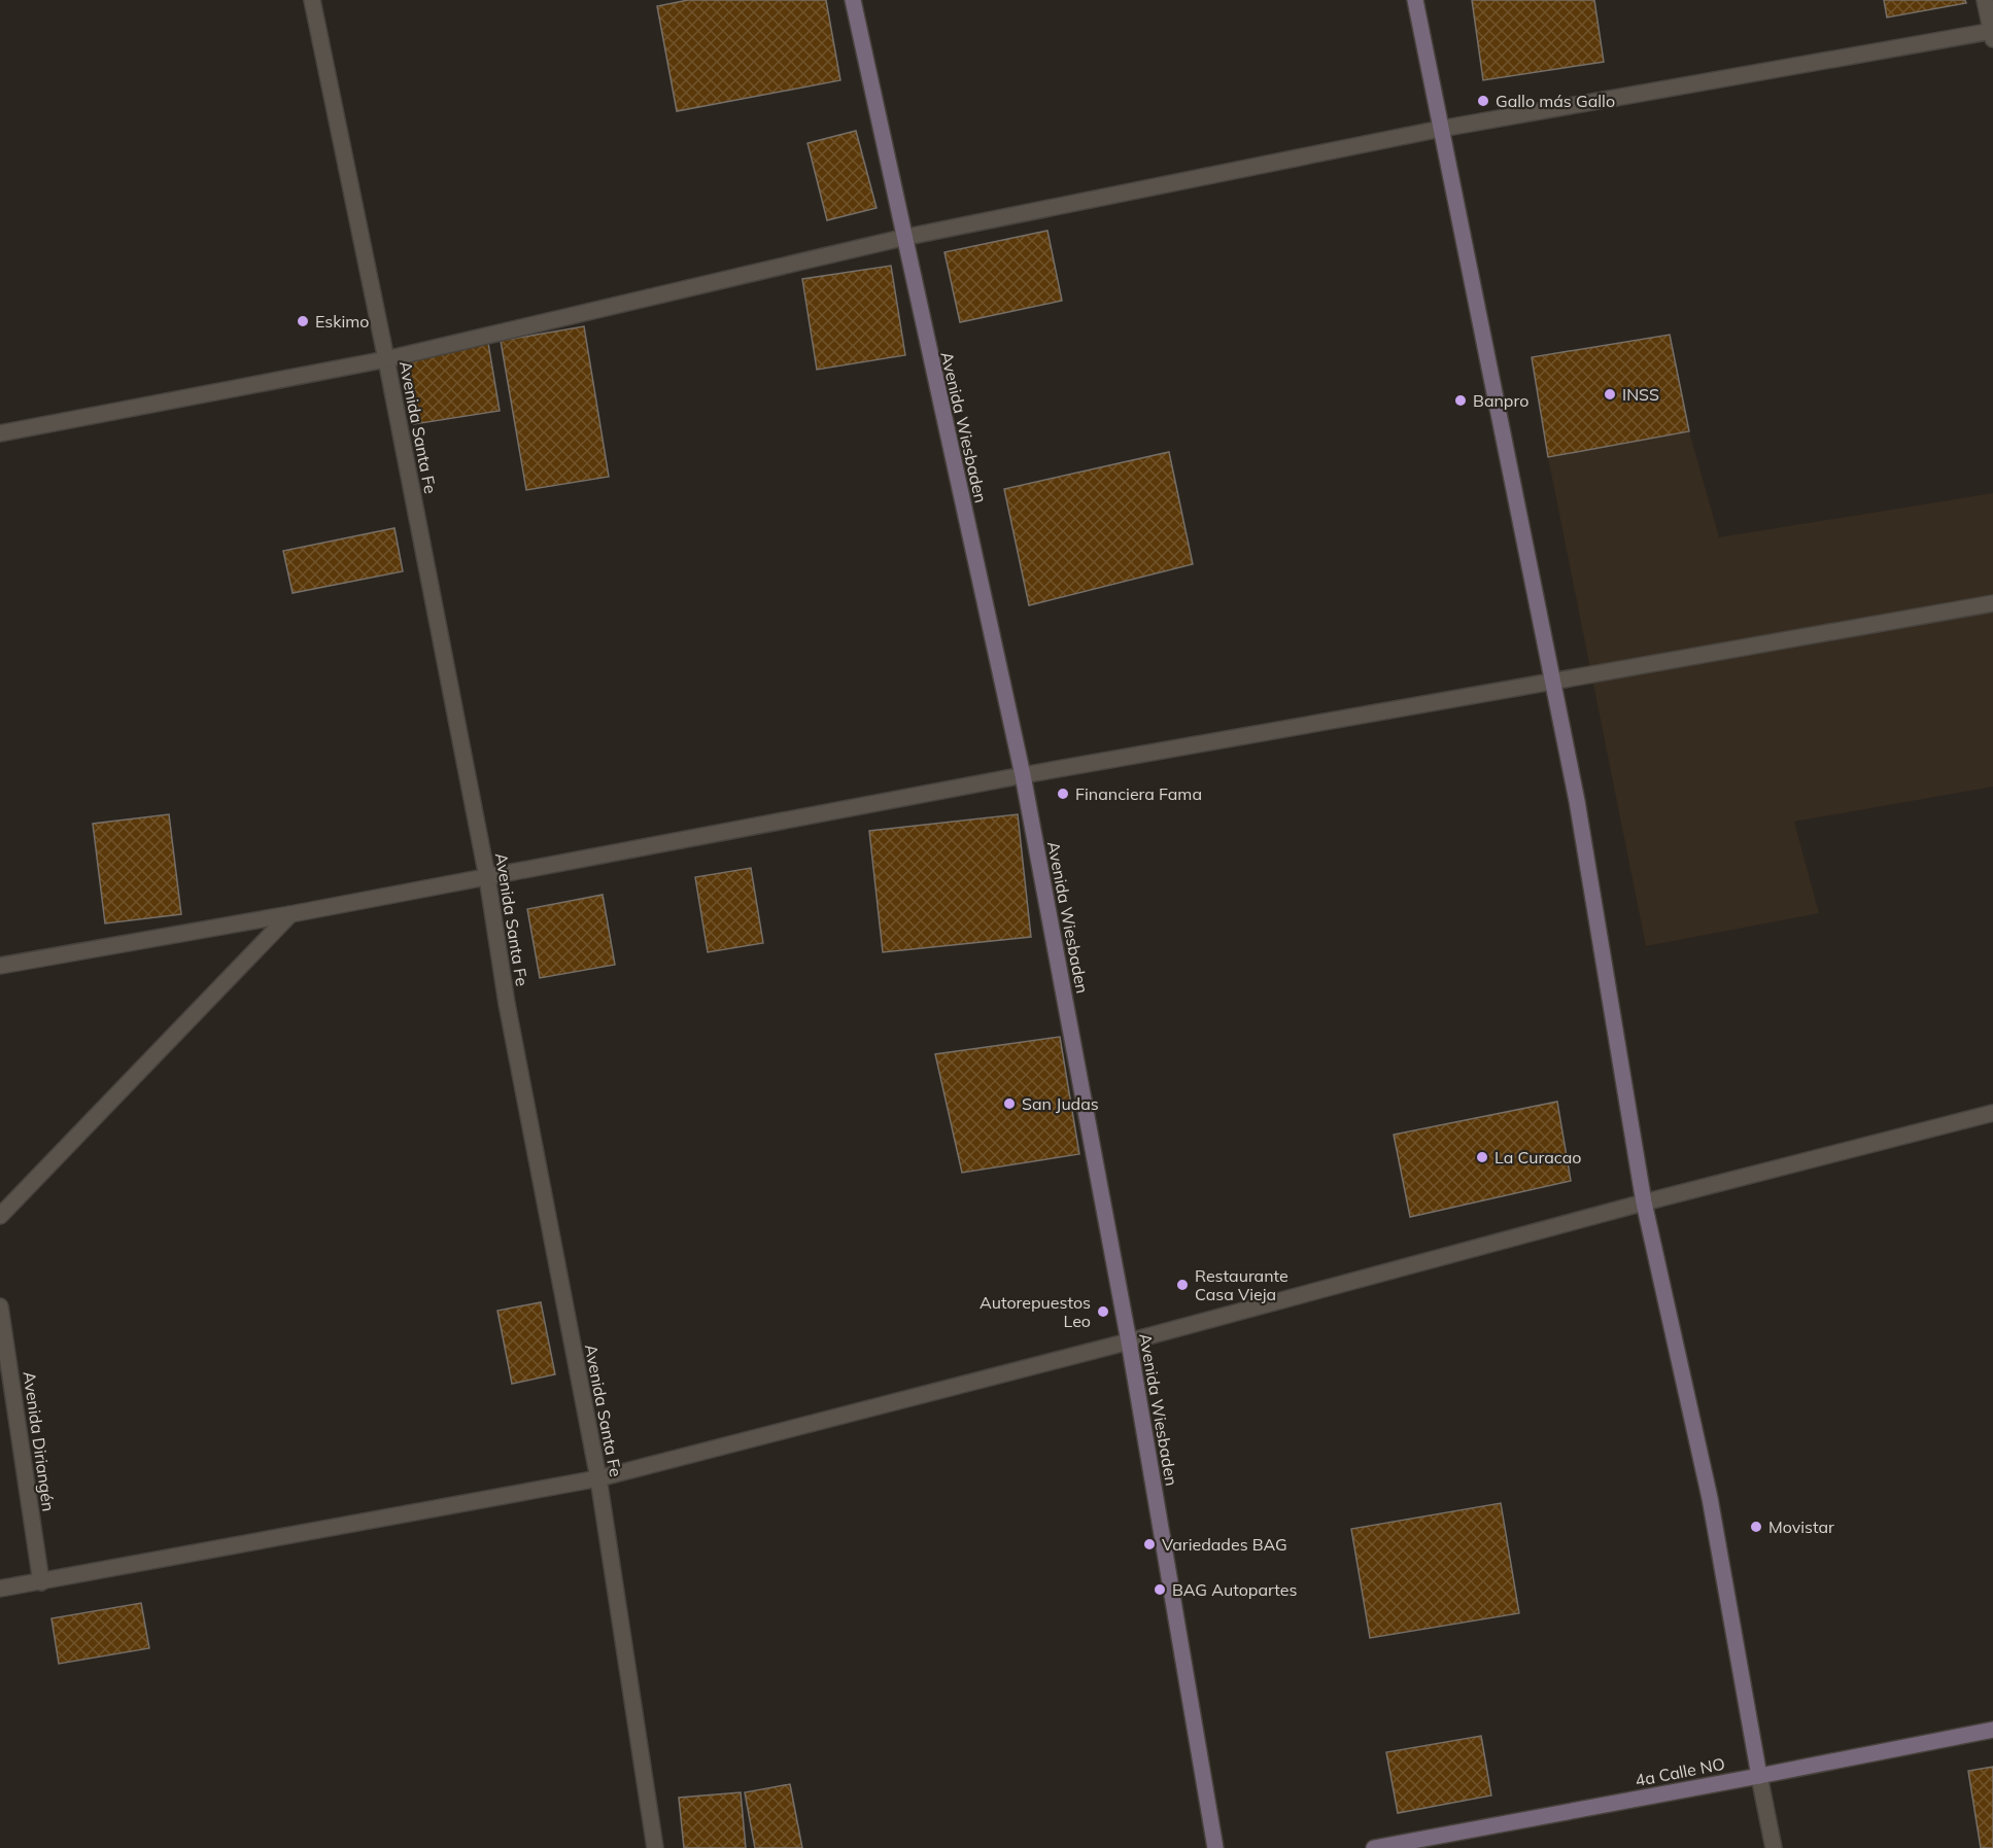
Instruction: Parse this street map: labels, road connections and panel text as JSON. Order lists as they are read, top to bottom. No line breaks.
{"streets":{"street":["Avenida Santa Fe","Avenida Wiesbaden","Avenida Diriangén","4a Calle NO"]},"places":["Gallo más Gallo","Eskimo","INSS","Banpro","Financiera Fama","San Judas","La Curacao","Restaurante Casa Vieja","Autorepuestos Leo","Movistar","Variedades BAG","BAG Autopartes"]}
